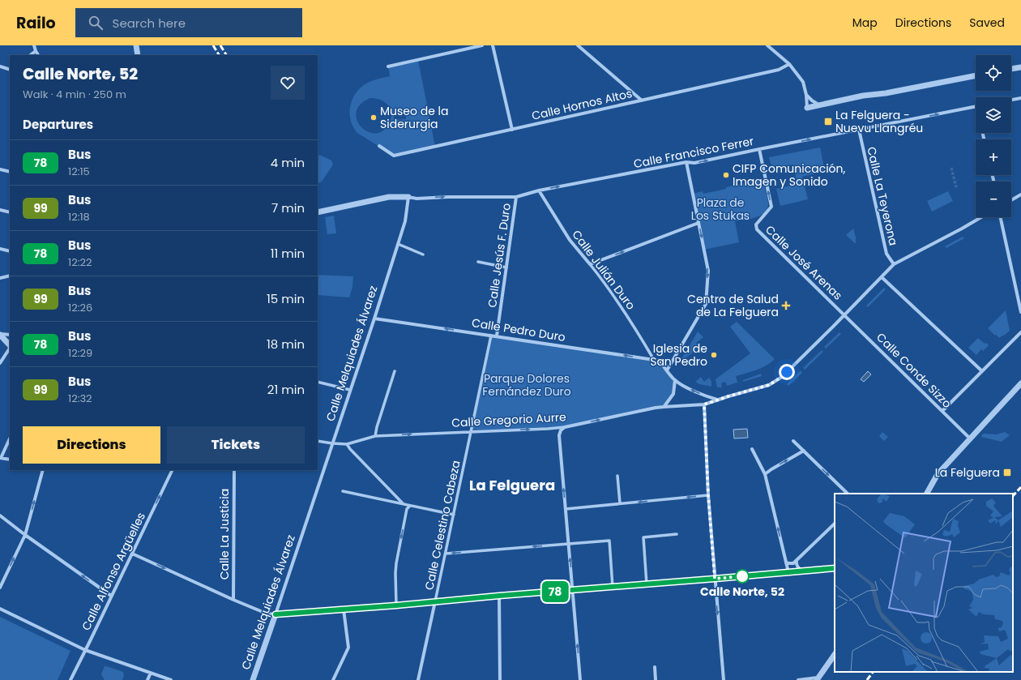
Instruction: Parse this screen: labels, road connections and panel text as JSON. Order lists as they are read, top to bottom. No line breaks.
{"streets":{"street":["Calle Hornos Altos","Calle Francisco Ferrer","Calle La Teyerona","Calle Jesús F. Duro","Calle José Arenas","Calle Julián Duro","Calle Pedro Duro","Calle Melquiades Álvarez","Calle Conde Sizzo","Calle Gregorio Aurre","Calle Celestino Cabeza","Calle La Justicia","Calle Alfonso Argüelles"]},"crossings":[["Calle Francisco Ferrer","Calle La Teyerona"],["Calle Francisco Ferrer","Calle Jesús F. Duro"],["Calle Francisco Ferrer","Calle José Arenas"],["Calle Francisco Ferrer","Calle Julián Duro"],["Calle Francisco Ferrer","Calle Melquiades Álvarez"],["Calle La Teyerona","Calle Gregorio Aurre"],["Calle Jesús F. Duro","Calle Pedro Duro"],["Calle José Arenas","Calle Conde Sizzo"],["Calle José Arenas","Calle Gregorio Aurre"],["Calle Julián Duro","Calle Pedro Duro"],["Calle Pedro Duro","Calle Melquiades Álvarez"],["Calle Pedro Duro","Calle Celestino Cabeza"],["Calle Melquiades Álvarez","Calle Gregorio Aurre"],["Calle Conde Sizzo","Calle Gregorio Aurre"],["Calle Gregorio Aurre","Calle Celestino Cabeza"]],"one_way":["Calle Francisco Ferrer","Calle José Arenas","Calle Pedro Duro","Calle Gregorio Aurre","Calle Alfonso Argüelles"],"districts":["La Felguera"],"parks":["Plaza de Los Stukas","Parque Dolores Fernández Duro"],"places":{"other":["Museo de la Siderurgia","CIFP Comunicación, Imagen y Sonido","Iglesia de San Pedro","Calle Norte, 52"],"transit":["La Felguera - Nuevu Llangréu","La Felguera"],"health":["Centro de Salud de La Felguera"]},"lines":["bus line 78"],"page":{"header":"Railo","search":"Search here","nav":["Map","Directions","Saved"],"on_map":"78","map_buttons":["+","−"],"heading":[["Calle Norte, 52","Walk · 4 min · 250 m"],"Departures"],"list":[{"mark":"78","name":"Bus","note":"12:15","value":"4 min"},{"mark":"99","name":"Bus","note":"12:18","value":"7 min"},{"mark":"78","name":"Bus","note":"12:22","value":"11 min"},{"mark":"99","name":"Bus","note":"12:26","value":"15 min"},{"mark":"78","name":"Bus","note":"12:29","value":"18 min"},{"mark":"99","name":"Bus","note":"12:32","value":"21 min"}],"buttons":["Directions","Tickets"]}}
